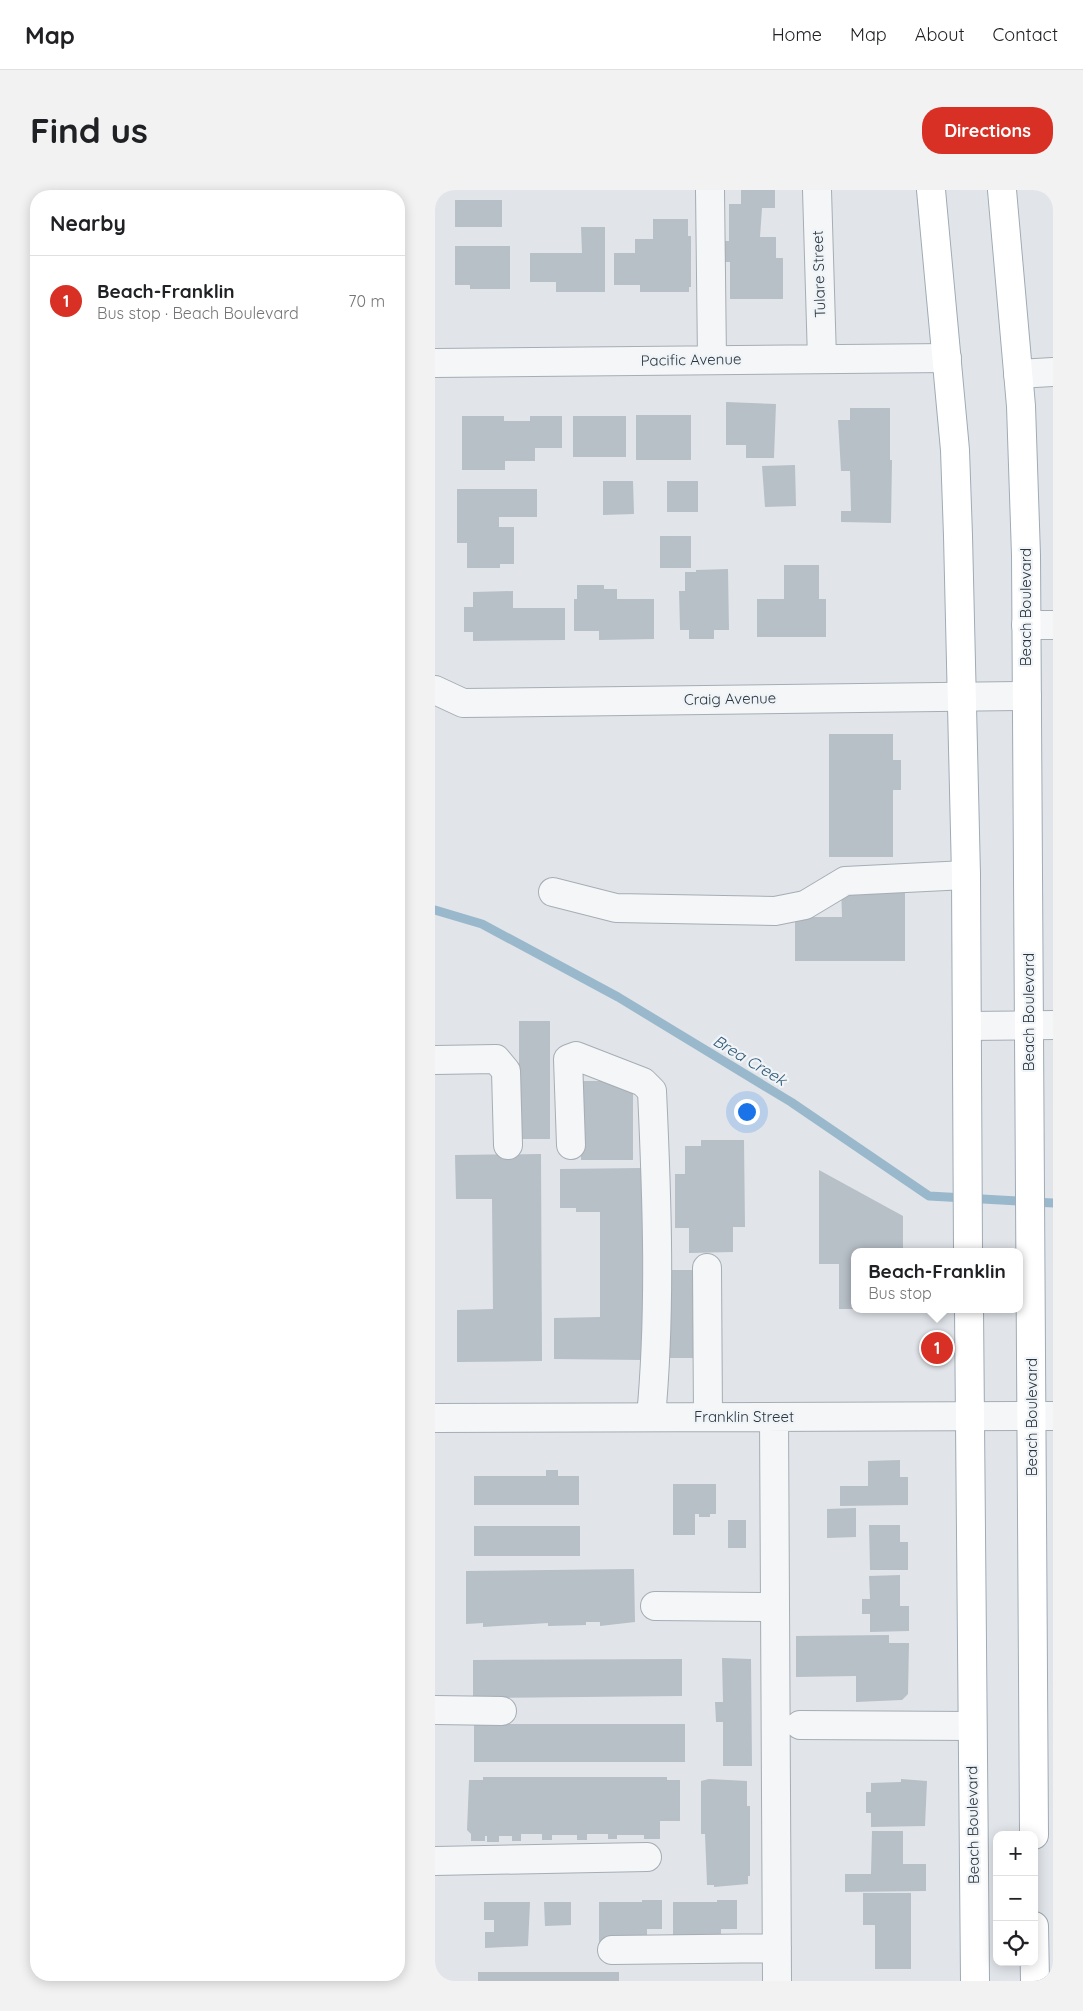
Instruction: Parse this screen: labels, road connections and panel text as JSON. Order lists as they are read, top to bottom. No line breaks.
{"streets":{"main road":["Beach Boulevard"],"street":["Tulare Street","Pacific Avenue","Craig Avenue","Franklin Street"]},"crossings":[["Tulare Street","Pacific Avenue"],["Beach Boulevard","Craig Avenue"],["Beach Boulevard","Franklin Street"]],"water":["Brea Creek"],"page":{"header":"Map","nav":["Home","Map","About","Contact"],"buttons":"Directions","title":"Find us","heading":"Nearby","list":[{"mark":"1","name":"Beach-Franklin","note":"Bus stop · Beach Boulevard","value":"70 m"}],"popup":["Beach-Franklin","Bus stop"],"pins":"1","map_buttons":["+","−"]}}
